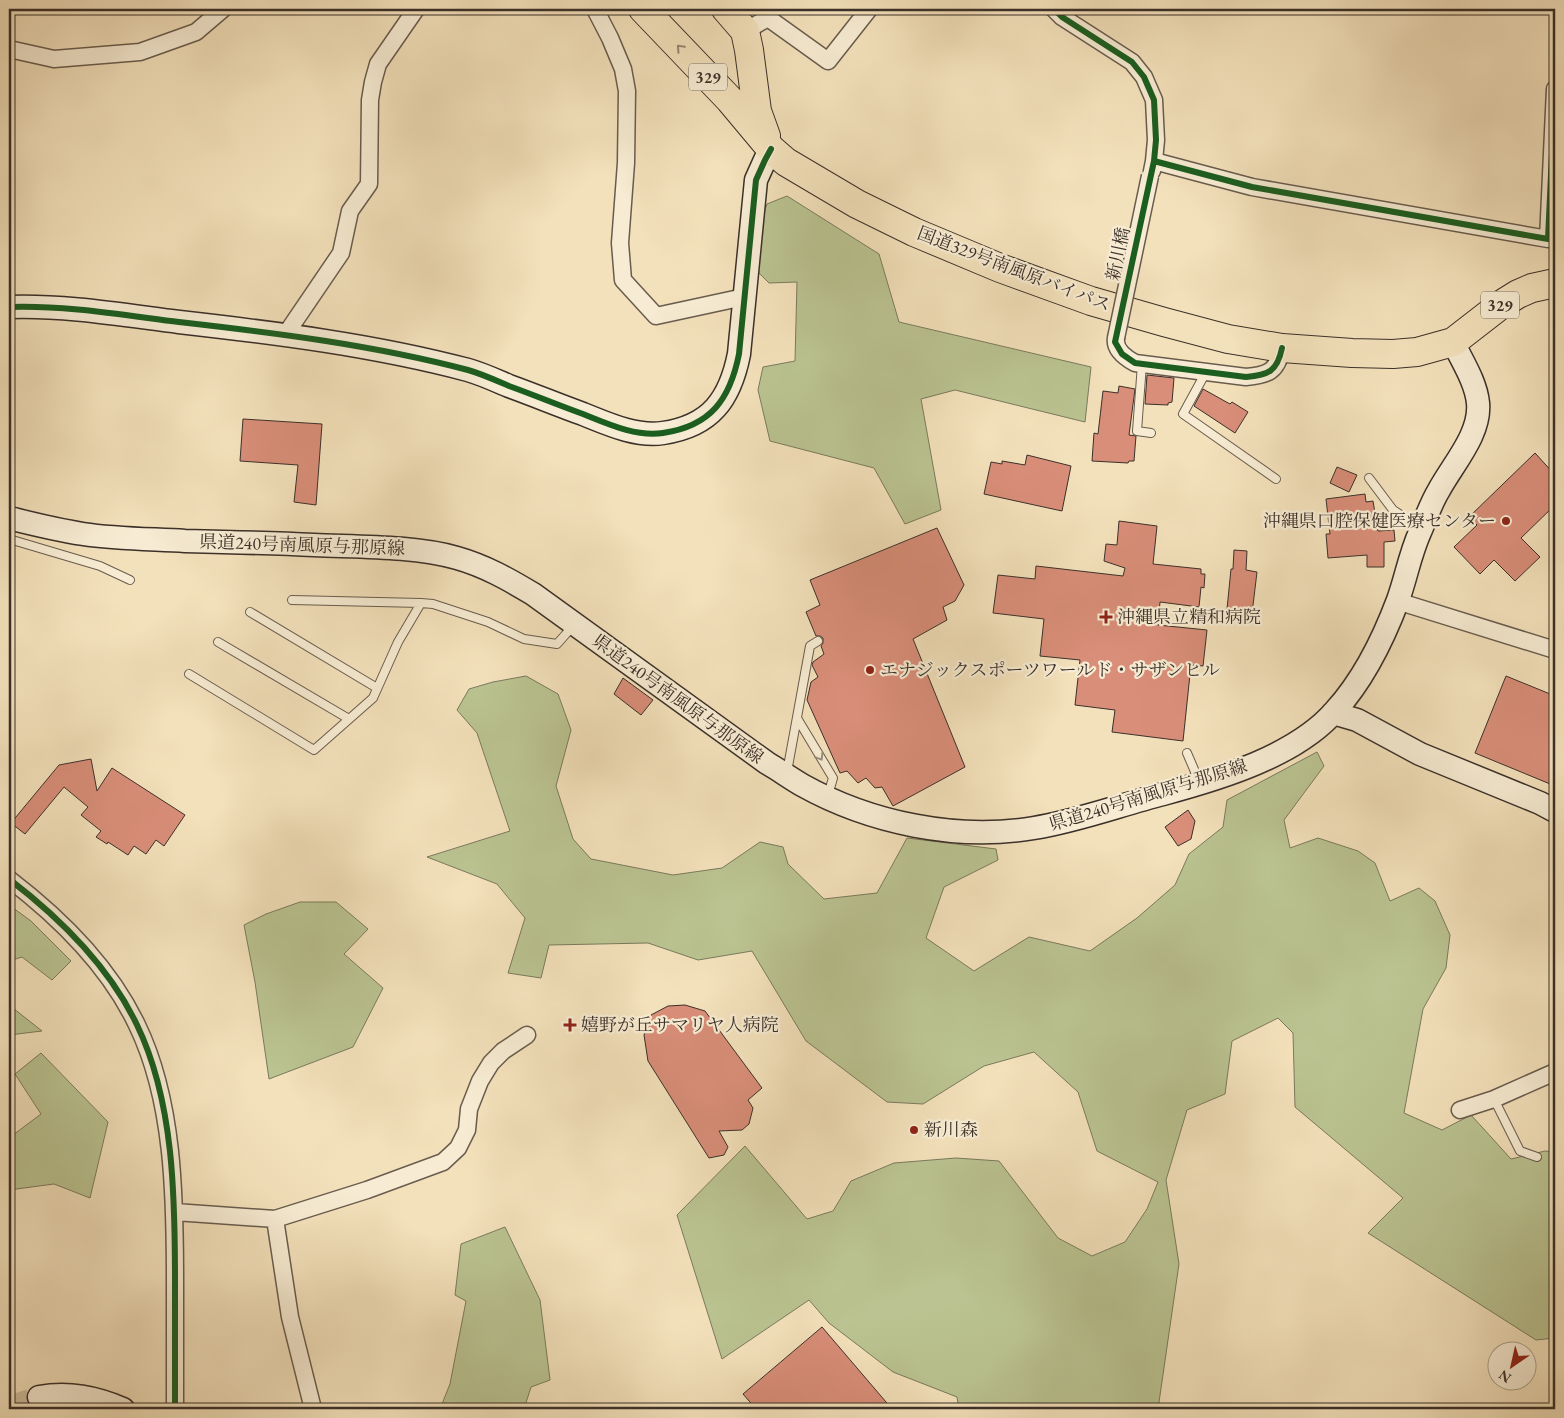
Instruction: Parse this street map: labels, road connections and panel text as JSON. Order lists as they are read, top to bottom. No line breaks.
{"streets":{"highway":["329","国道329号南風原バイパス"],"main road":["県道240号南風原与那原線"],"street":["新川橋"]},"crossings":[["329","国道329号南風原バイパス"],["国道329号南風原バイパス","県道240号南風原与那原線"]],"places":{"other":["沖縄県口腔保健医療センター","エナジックスポーツワールド・サザンヒル","新川森"],"health":["沖縄県立精和病院","嬉野が丘サマリヤ人病院"]},"north":"bottom left"}
